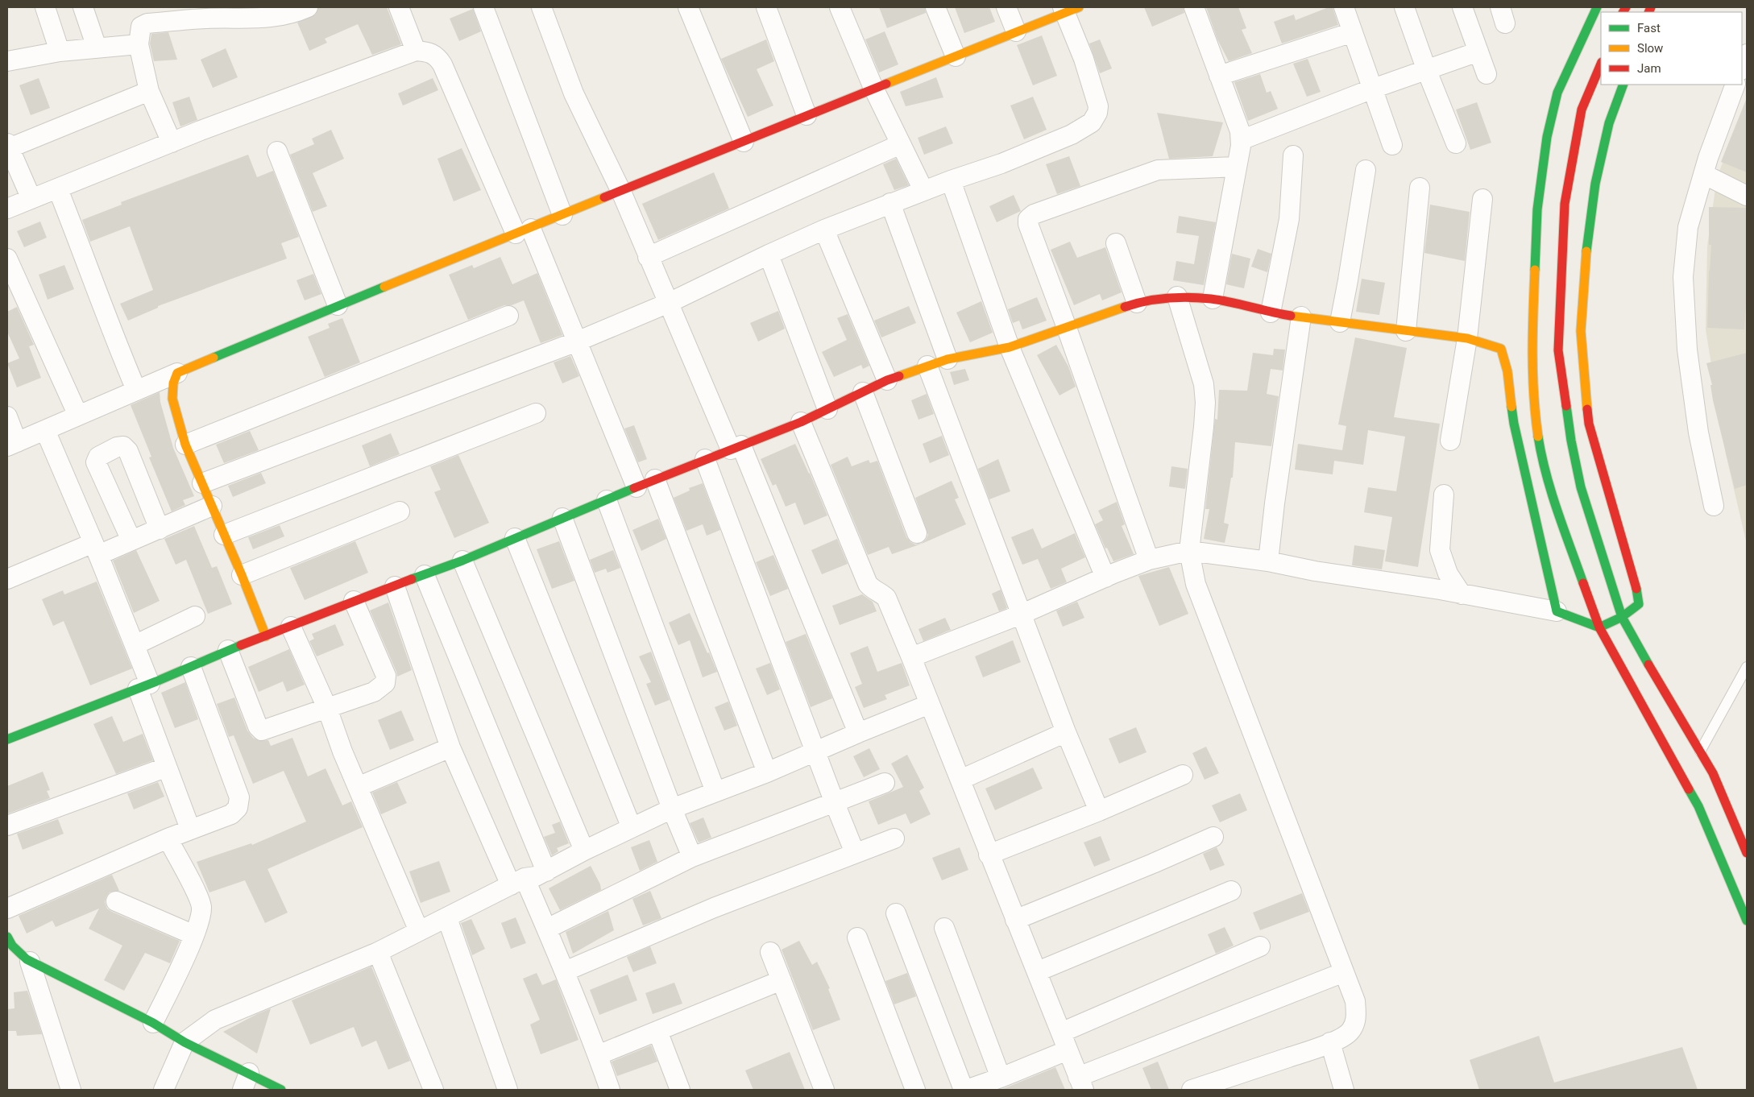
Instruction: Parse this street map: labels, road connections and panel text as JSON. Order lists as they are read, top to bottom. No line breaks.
{"legend":["Fast","Slow","Jam"]}
